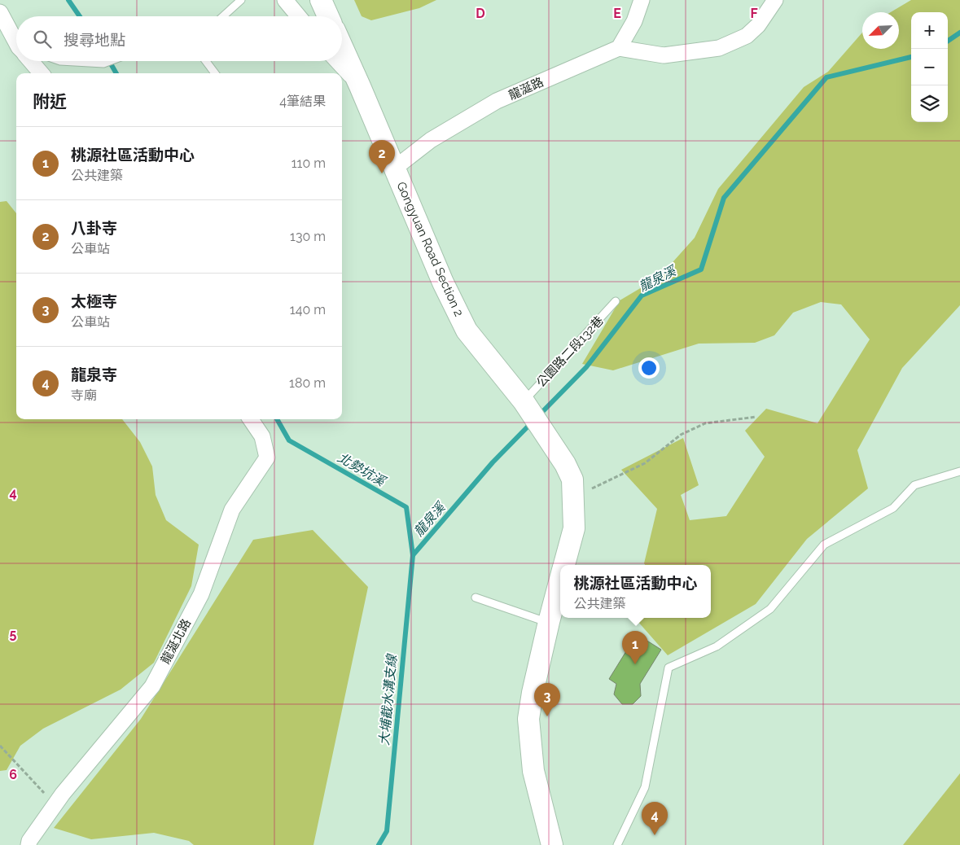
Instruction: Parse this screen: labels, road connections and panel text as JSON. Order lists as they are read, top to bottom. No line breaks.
{"streets":{"main road":["Gongyuan Road Section 2"],"street":["龍涎路","龍涎北路"],"lane":["公園路二段132巷"]},"crossings":[["龍涎路","Gongyuan Road Section 2"],["Gongyuan Road Section 2","公園路二段132巷"]],"water":["龍泉溪","北勢坑溪","大埔截水溝支線"],"north":"bottom left","page":{"map_buttons":["+","−"],"search":"搜尋地點","heading":["附近","4筆結果"],"list":[{"mark":"1","name":"桃源社區活動中心","note":"公共建築","value":"110 m"},{"mark":"2","name":"八卦寺","note":"公車站","value":"130 m"},{"mark":"3","name":"太極寺","note":"公車站","value":"140 m"},{"mark":"4","name":"龍泉寺","note":"寺廟","value":"180 m"}],"pins":["2","1","3","4"],"popup":["桃源社區活動中心","公共建築"]},"grid":{"columns":["D","E","F"],"rows":["4","5","6"]}}
